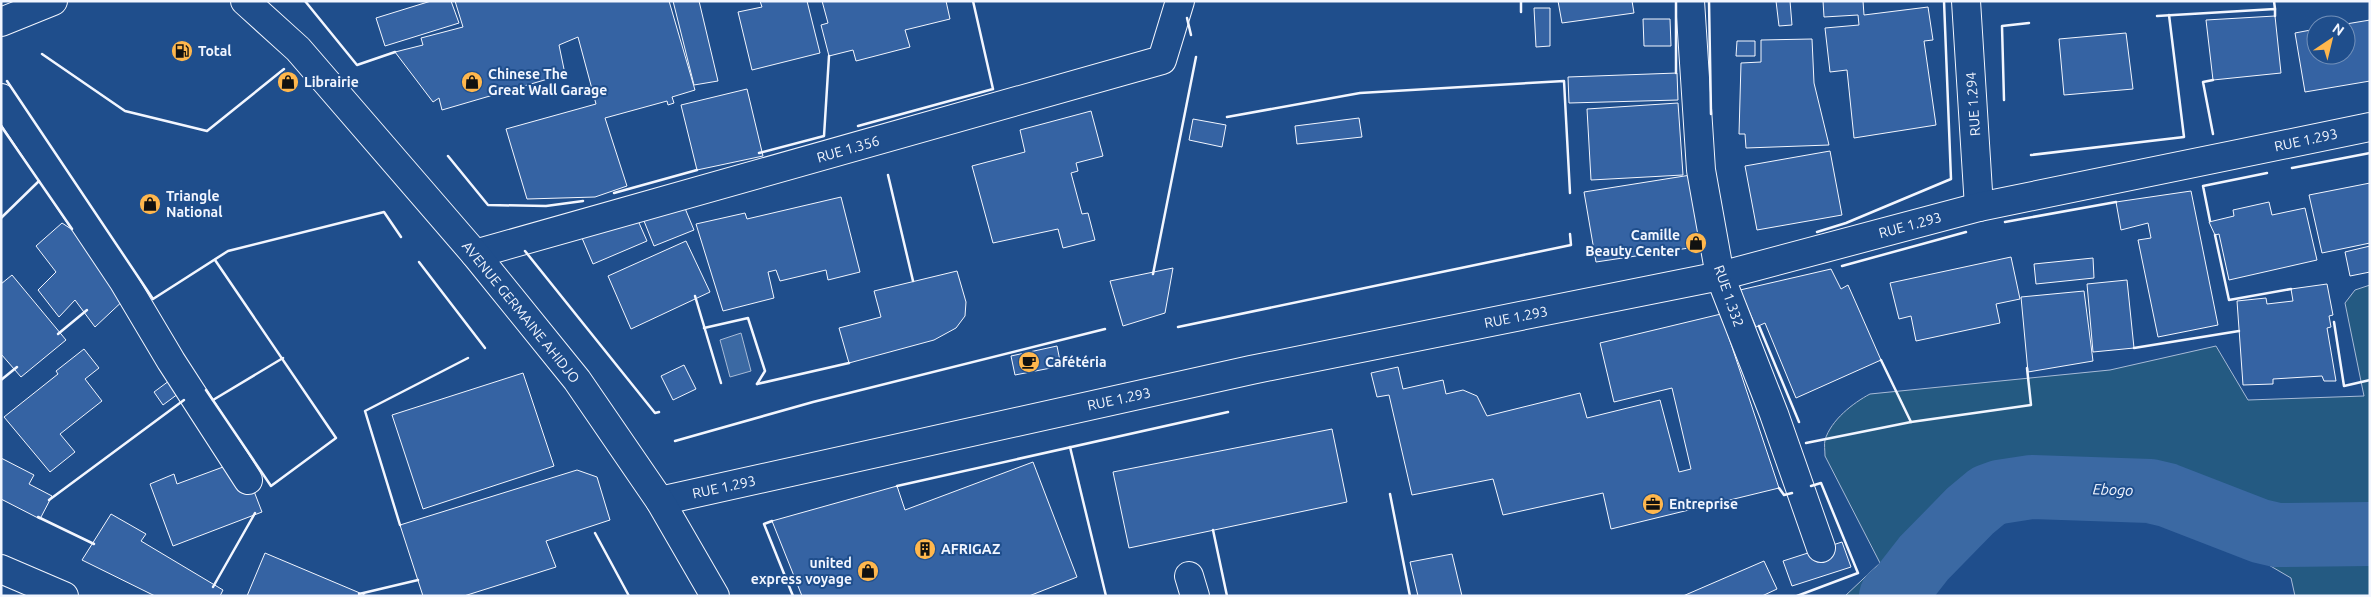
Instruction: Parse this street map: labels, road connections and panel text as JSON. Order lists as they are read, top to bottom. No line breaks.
{"streets":{"street":["RUE 1.294","RUE 1.293","RUE 1.356","RUE 1.332","AVENUE GERMAINE AHIDJO"]},"crossings":[["RUE 1.294","RUE 1.293"],["RUE 1.293","RUE 1.332"],["RUE 1.293","AVENUE GERMAINE AHIDJO"],["RUE 1.356","AVENUE GERMAINE AHIDJO"]],"water":["Ebogo"],"places":{"fuel station":["Total"],"shop":["Librairie","Chinese The Great Wall Garage","Triangle National","Camille Beauty Center","united express voyage"],"cafe":["Cafétéria"],"office":["Entreprise"],"building":["AFRIGAZ"]},"north":"top right"}
